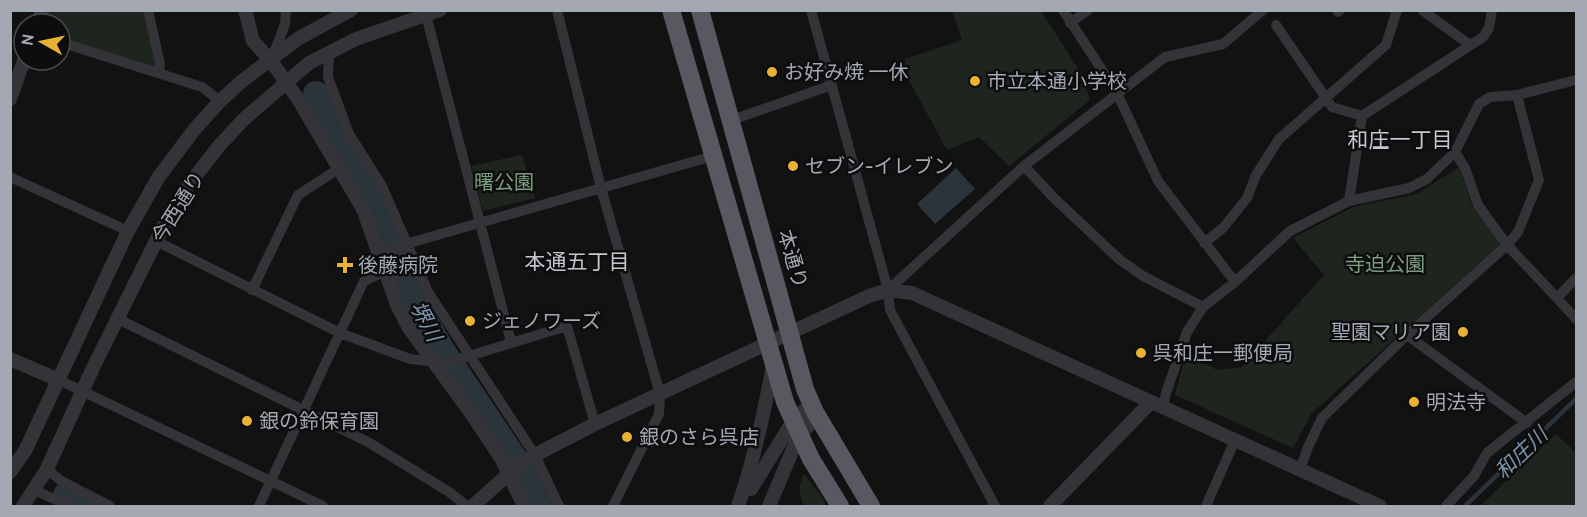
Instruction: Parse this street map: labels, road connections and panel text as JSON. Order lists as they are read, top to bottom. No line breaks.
{"streets":{"highway":["本通り"],"street":["今西通り"]},"districts":["和庄一丁目","本通五丁目"],"water":["堺川","和庄川"],"parks":["曙公園","寺迫公園"],"places":{"other":["お好み焼 一休","市立本通小学校","セブン-イレブン","ジェノワーズ","聖園マリア園","呉和庄一郵便局","明法寺","銀の鈴保育園","銀のさら呉店"],"health":["後藤病院"]},"north":"left"}
